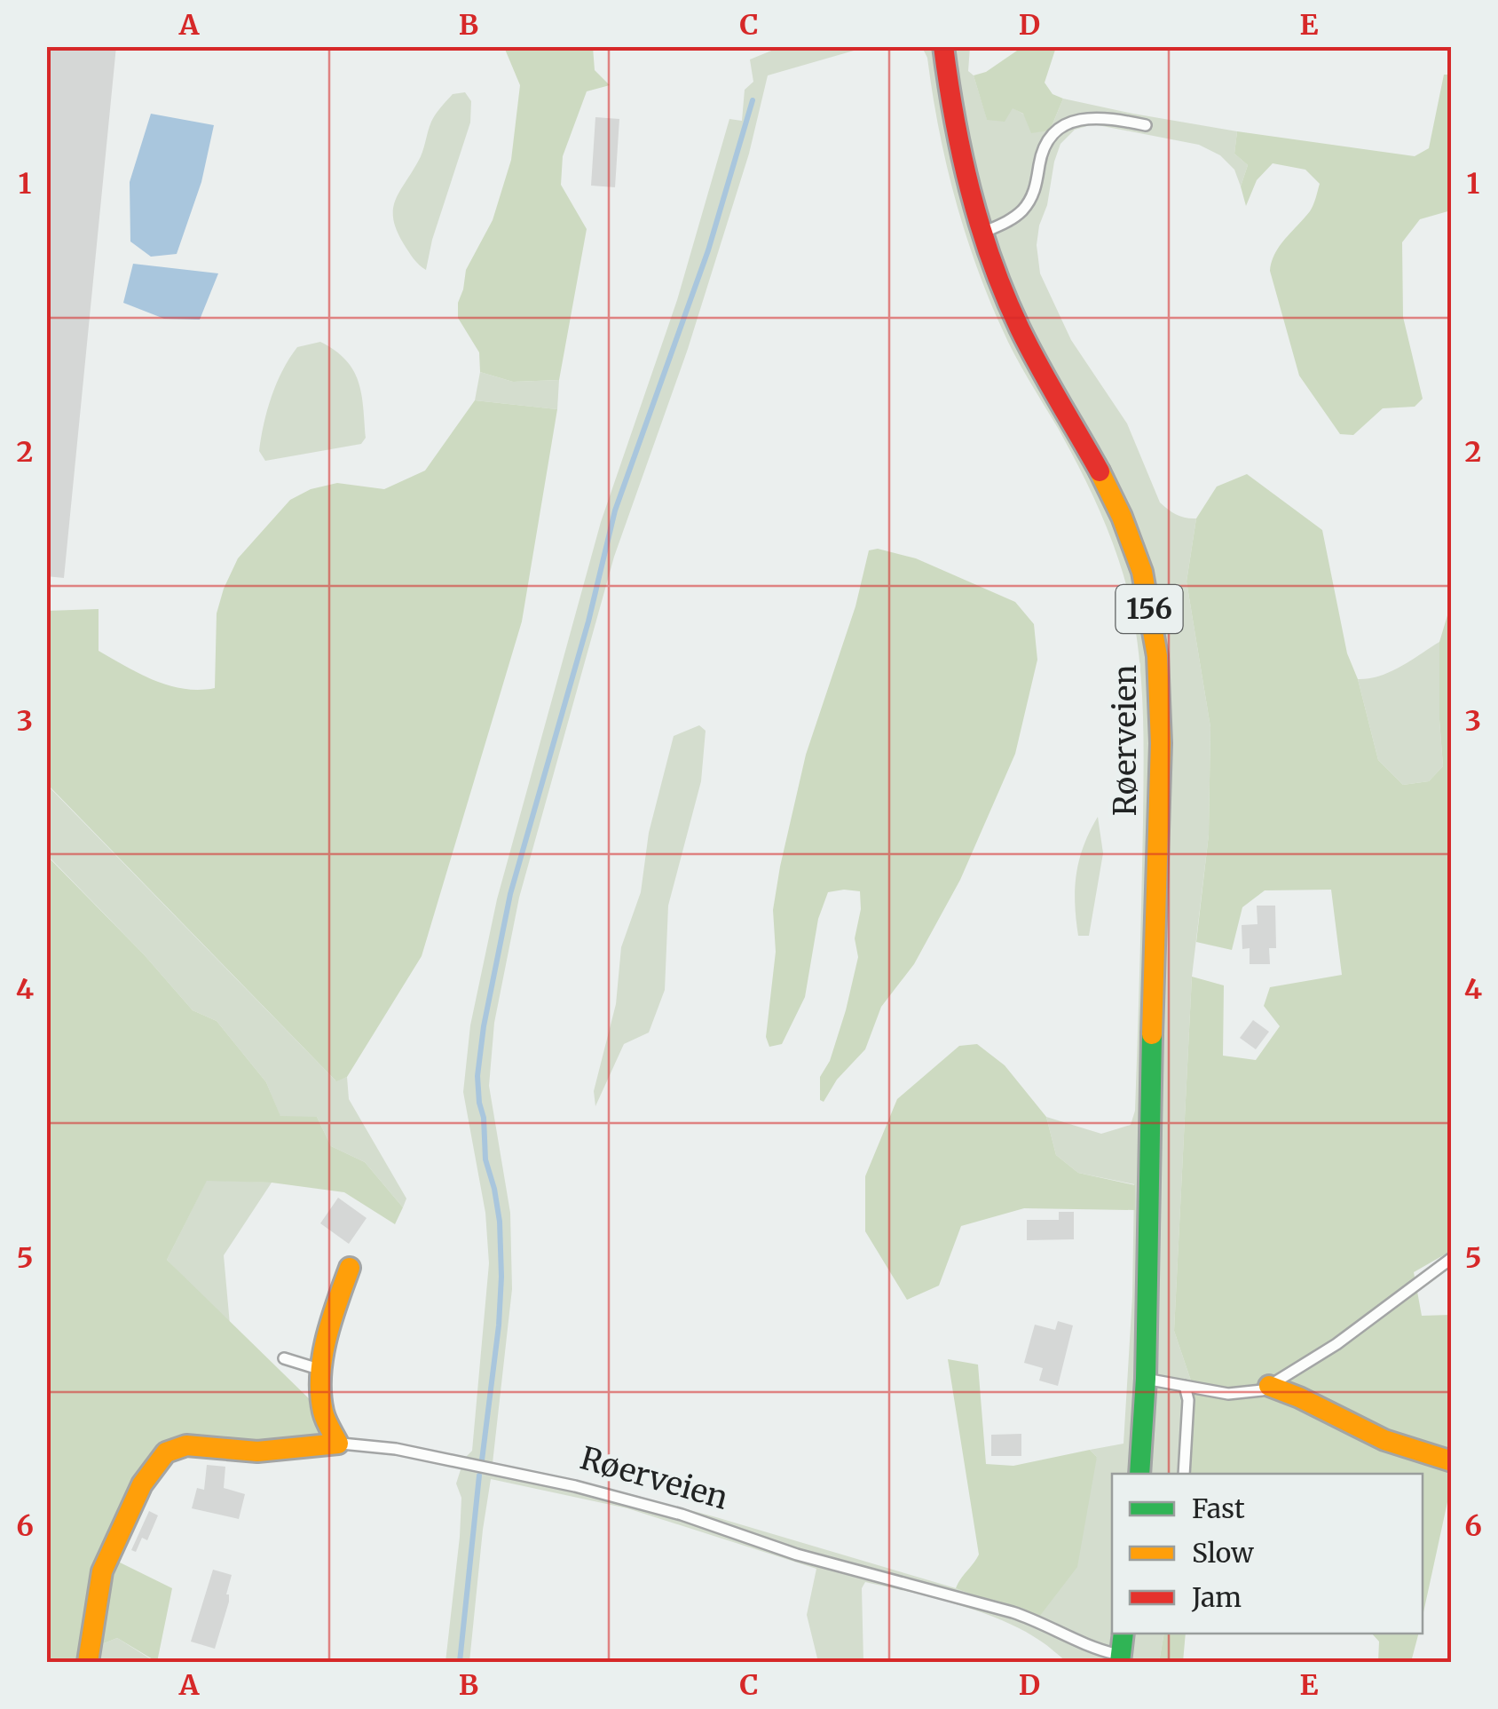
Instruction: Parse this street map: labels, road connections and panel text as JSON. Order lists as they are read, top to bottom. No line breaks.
{"streets":{"main road":["156","Røerveien"]},"legend":["Fast","Slow","Jam"],"grid":{"columns":["A","B","C","D","E"],"rows":["1","2","3","4","5","6"]}}
